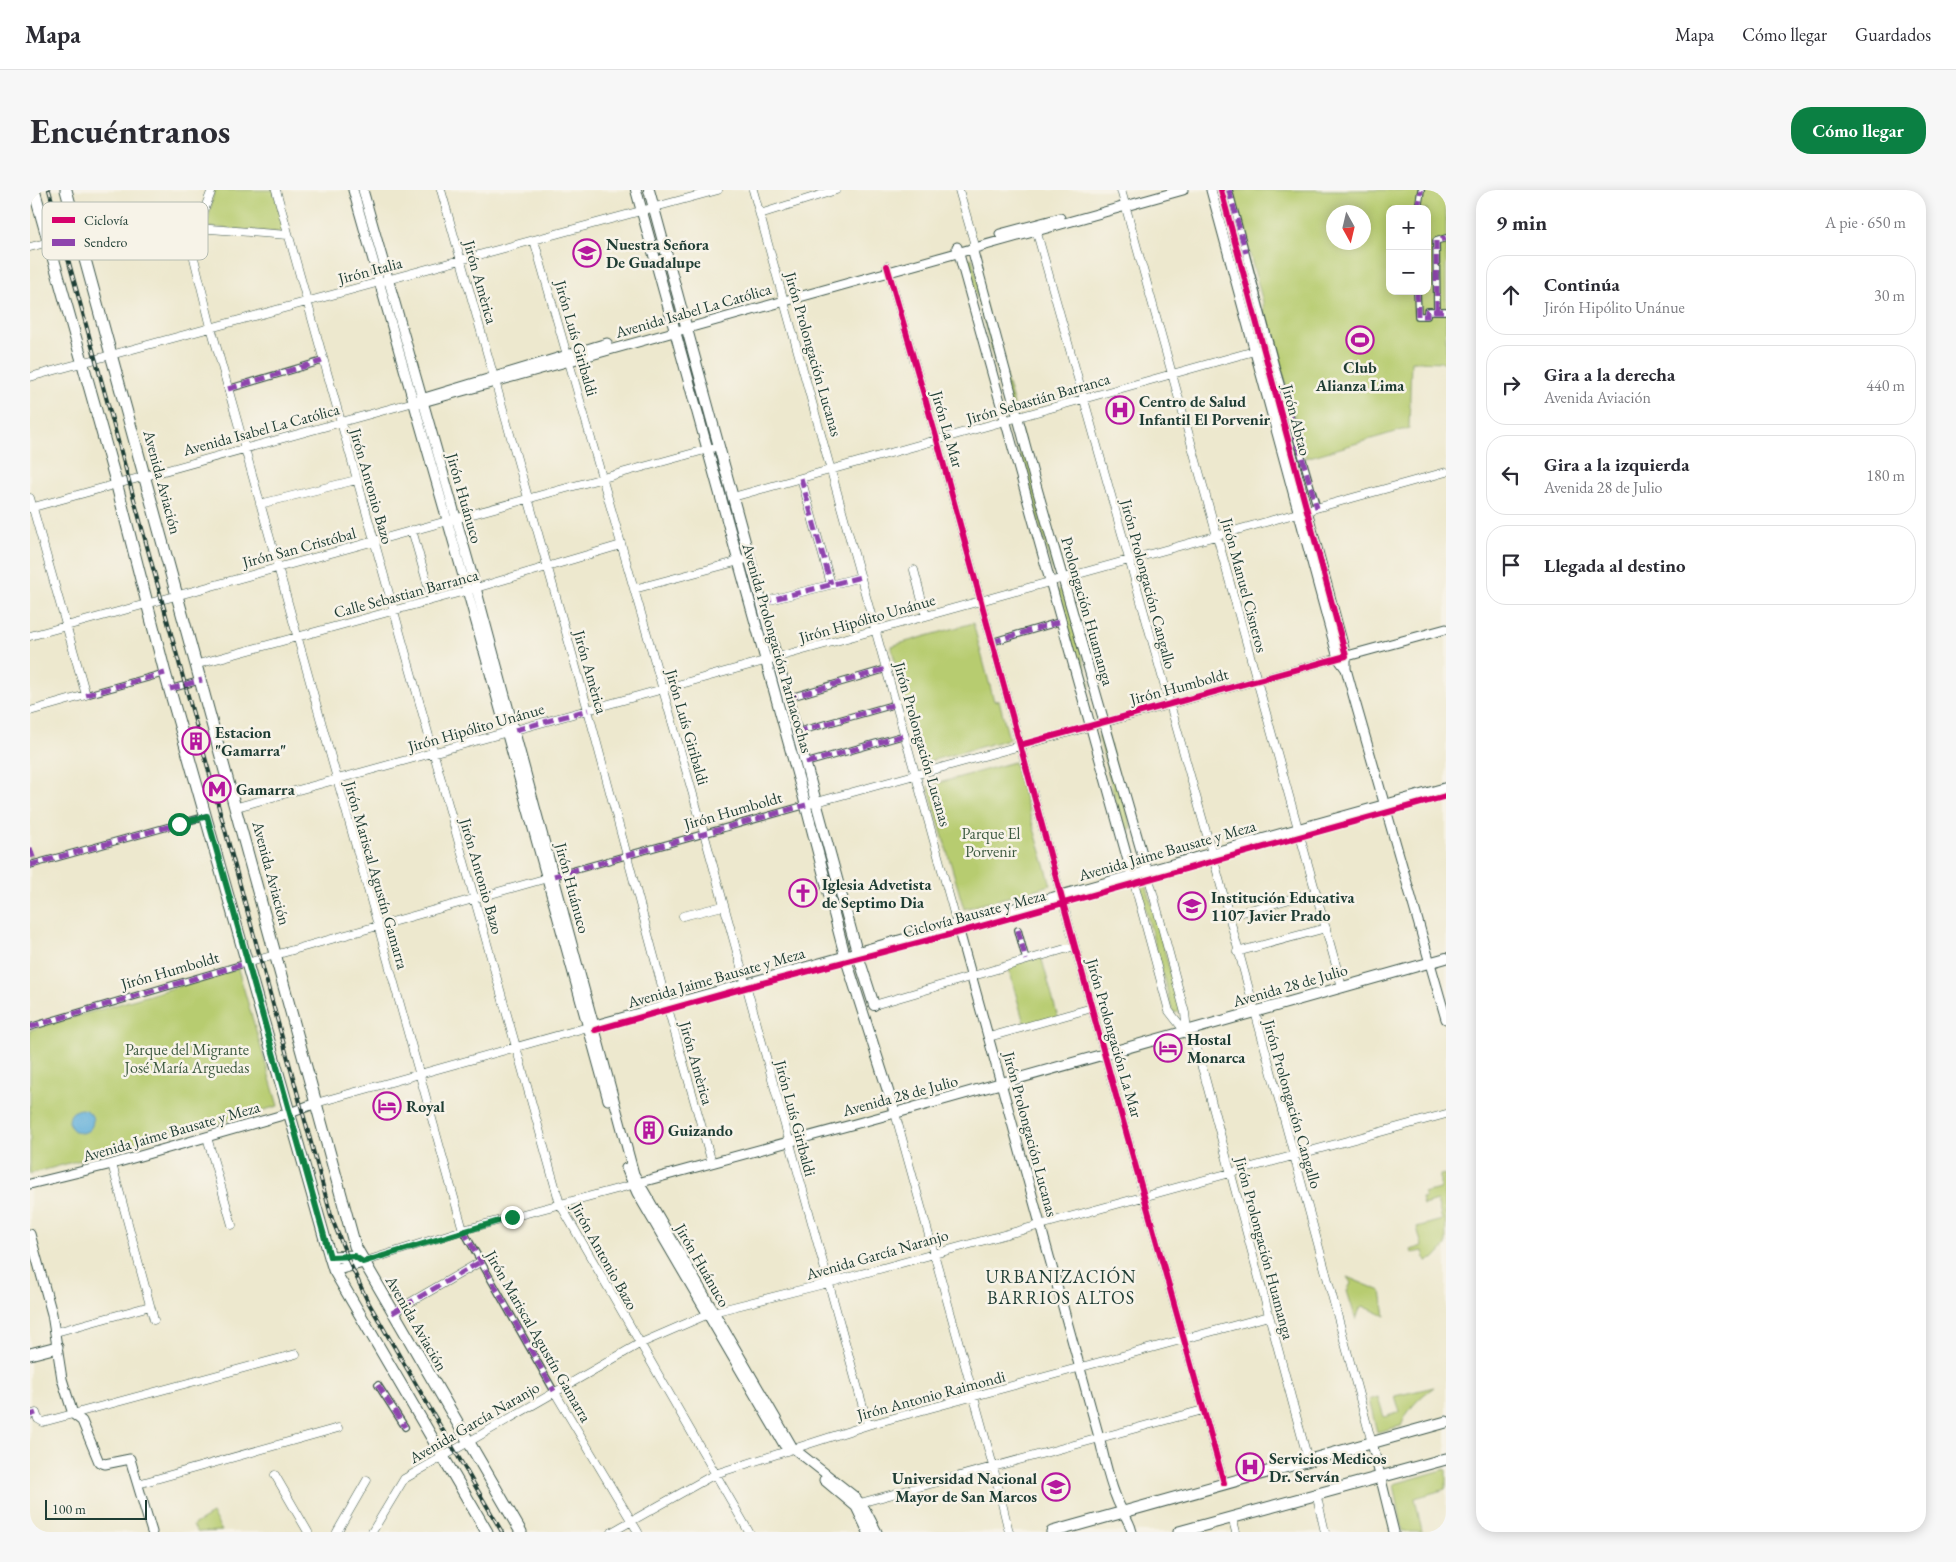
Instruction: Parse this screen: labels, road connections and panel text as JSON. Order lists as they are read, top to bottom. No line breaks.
{"streets":{"main road":["Avenida Aviación","Avenida Prolongación Parinacochas","Avenida Jaime Bausate y Meza","Avenida 28 de Julio"],"street":["Jirón Italia","Jirón Amèrica","Avenida Isabel La Católica","Jirón Luís Giribaldi","Jirón Prolongación Lucanas","Jirón Sebastián Barranca","Jirón Abtao","Jirón La Mar","Jirón Antonio Bazo","Jirón Huánuco","Jirón San Cristóbal","Jirón Prolongación Cangallo","Jirón Manuel Cisneros","Calle Sebastian Barranca","Prolongación Huamanga","Jirón Hipólito Unánue","Jirón Humboldt","Jirón Mariscal Agustín Gamarra","Jirón Prolongación La Mar","Jirón Prolongación Huamanga","Avenida García Naranjo","Jirón Antonio Raimondi"],"cycle path":["Ciclovía Bausate y Meza"]},"crossings":[["Jirón Italia","Jirón Amèrica"],["Jirón Italia","Jirón Luís Giribaldi"],["Jirón Italia","Avenida Aviación"],["Jirón Italia","Jirón Antonio Bazo"],["Jirón Italia","Jirón Huánuco"],["Jirón Italia","Avenida Prolongación Parinacochas"],["Jirón Italia","Jirón Mariscal Agustín Gamarra"],["Jirón Amèrica","Avenida Isabel La Católica"],["Jirón Amèrica","Jirón San Cristóbal"],["Jirón Amèrica","Calle Sebastian Barranca"],["Jirón Amèrica","Jirón Hipólito Unánue"],["Jirón Amèrica","Jirón Humboldt"],["Jirón Amèrica","Avenida Jaime Bausate y Meza"],["Jirón Amèrica","Avenida 28 de Julio"],["Avenida Isabel La Católica","Jirón Luís Giribaldi"],["Avenida Isabel La Católica","Jirón Prolongación Lucanas"],["Avenida Isabel La Católica","Jirón La Mar"],["Avenida Isabel La Católica","Avenida Aviación"],["Avenida Isabel La Católica","Jirón Antonio Bazo"],["Avenida Isabel La Católica","Jirón Huánuco"],["Avenida Isabel La Católica","Jirón Prolongación Cangallo"],["Avenida Isabel La Católica","Jirón Manuel Cisneros"],["Avenida Isabel La Católica","Prolongación Huamanga"],["Avenida Isabel La Católica","Avenida Prolongación Parinacochas"],["Avenida Isabel La Católica","Jirón Mariscal Agustín Gamarra"],["Jirón Luís Giribaldi","Jirón San Cristóbal"],["Jirón Luís Giribaldi","Calle Sebastian Barranca"],["Jirón Luís Giribaldi","Jirón Hipólito Unánue"],["Jirón Luís Giribaldi","Jirón Humboldt"],["Jirón Luís Giribaldi","Avenida Jaime Bausate y Meza"],["Jirón Luís Giribaldi","Avenida 28 de Julio"],["Jirón Luís Giribaldi","Avenida García Naranjo"],["Jirón Luís Giribaldi","Jirón Antonio Raimondi"],["Jirón Prolongación Lucanas","Jirón Sebastián Barranca"],["Jirón Prolongación Lucanas","Jirón Hipólito Unánue"],["Jirón Prolongación Lucanas","Jirón Humboldt"],["Jirón Prolongación Lucanas","Avenida Jaime Bausate y Meza"],["Jirón Prolongación Lucanas","Avenida 28 de Julio"],["Jirón Prolongación Lucanas","Avenida García Naranjo"],["Jirón Prolongación Lucanas","Jirón Antonio Raimondi"],["Jirón Sebastián Barranca","Jirón Abtao"],["Jirón Sebastián Barranca","Jirón La Mar"],["Jirón Sebastián Barranca","Jirón Prolongación Cangallo"],["Jirón Sebastián Barranca","Jirón Manuel Cisneros"],["Jirón Sebastián Barranca","Prolongación Huamanga"],["Jirón Sebastián Barranca","Avenida Prolongación Parinacochas"],["Jirón Abtao","Jirón Hipólito Unánue"],["Jirón Abtao","Jirón Humboldt"],["Jirón Abtao","Avenida Jaime Bausate y Meza"],["Jirón Abtao","Avenida 28 de Julio"],["Jirón La Mar","Jirón Hipólito Unánue"],["Jirón La Mar","Jirón Prolongación La Mar"],["Avenida Aviación","Jirón San Cristóbal"],["Avenida Aviación","Calle Sebastian Barranca"],["Avenida Aviación","Jirón Hipólito Unánue"],["Avenida Aviación","Jirón Humboldt"],["Avenida Aviación","Avenida Jaime Bausate y Meza"],["Avenida Aviación","Avenida 28 de Julio"],["Avenida Aviación","Avenida García Naranjo"],["Jirón Antonio Bazo","Jirón San Cristóbal"],["Jirón Antonio Bazo","Calle Sebastian Barranca"],["Jirón Antonio Bazo","Jirón Hipólito Unánue"],["Jirón Antonio Bazo","Jirón Humboldt"],["Jirón Antonio Bazo","Avenida Jaime Bausate y Meza"],["Jirón Antonio Bazo","Avenida 28 de Julio"],["Jirón Antonio Bazo","Avenida García Naranjo"],["Jirón Antonio Bazo","Jirón Antonio Raimondi"],["Jirón Huánuco","Jirón San Cristóbal"],["Jirón Huánuco","Calle Sebastian Barranca"],["Jirón Huánuco","Jirón Hipólito Unánue"],["Jirón Huánuco","Jirón Humboldt"],["Jirón Huánuco","Avenida Jaime Bausate y Meza"],["Jirón Huánuco","Avenida 28 de Julio"],["Jirón Huánuco","Avenida García Naranjo"],["Jirón Huánuco","Jirón Antonio Raimondi"],["Jirón San Cristóbal","Avenida Prolongación Parinacochas"],["Jirón San Cristóbal","Jirón Mariscal Agustín Gamarra"],["Jirón Prolongación Cangallo","Jirón Hipólito Unánue"],["Jirón Prolongación Cangallo","Jirón Humboldt"],["Jirón Prolongación Cangallo","Avenida Jaime Bausate y Meza"],["Jirón Prolongación Cangallo","Avenida 28 de Julio"],["Jirón Prolongación Cangallo","Avenida García Naranjo"],["Jirón Manuel Cisneros","Jirón Hipólito Unánue"],["Jirón Manuel Cisneros","Jirón Humboldt"],["Jirón Manuel Cisneros","Avenida Jaime Bausate y Meza"],["Jirón Manuel Cisneros","Avenida 28 de Julio"],["Calle Sebastian Barranca","Jirón Mariscal Agustín Gamarra"],["Prolongación Huamanga","Jirón Hipólito Unánue"],["Prolongación Huamanga","Jirón Humboldt"],["Prolongación Huamanga","Avenida Jaime Bausate y Meza"],["Prolongación Huamanga","Avenida 28 de Julio"],["Prolongación Huamanga","Jirón Prolongación Huamanga"],["Jirón Hipólito Unánue","Avenida Prolongación Parinacochas"],["Jirón Hipólito Unánue","Jirón Mariscal Agustín Gamarra"],["Jirón Hipólito Unánue","Jirón Prolongación La Mar"],["Avenida Prolongación Parinacochas","Jirón Humboldt"],["Avenida Prolongación Parinacochas","Avenida Jaime Bausate y Meza"],["Avenida Prolongación Parinacochas","Avenida 28 de Julio"],["Jirón Humboldt","Jirón Mariscal Agustín Gamarra"],["Jirón Humboldt","Jirón Prolongación La Mar"],["Avenida Jaime Bausate y Meza","Jirón Mariscal Agustín Gamarra"],["Avenida Jaime Bausate y Meza","Jirón Prolongación La Mar"],["Jirón Mariscal Agustín Gamarra","Avenida 28 de Julio"],["Jirón Mariscal Agustín Gamarra","Avenida García Naranjo"],["Jirón Mariscal Agustín Gamarra","Jirón Antonio Raimondi"],["Avenida 28 de Julio","Jirón Prolongación La Mar"],["Avenida 28 de Julio","Jirón Prolongación Huamanga"],["Jirón Prolongación La Mar","Avenida García Naranjo"],["Jirón Prolongación La Mar","Jirón Antonio Raimondi"],["Jirón Prolongación Huamanga","Avenida García Naranjo"],["Jirón Prolongación Huamanga","Jirón Antonio Raimondi"]],"districts":["URBANIZACIÓN BARRIOS ALTOS"],"parks":["Parque El Porvenir","Parque del Migrante José María Arguedas"],"places":{"school or university":["Nuestra Señora De Guadalupe","Institución Educativa 1107 Javier Prado","Universidad Nacional Mayor de San Marcos"],"sports":["Club Alianza Lima"],"hospital":["Centro de Salud Infantil El Porvenir","Servicios Medicos Dr. Serván"],"building":["Estacion \"Gamarra\"","Guizando"],"metro station":["Gamarra"],"church":["Iglesia Advetista de Septimo Dia"],"hotel":["Hostal Monarca","Royal"]},"legend":["Ciclovía","Sendero"],"scale_bar":"100 m","north":"bottom","page":{"header":"Mapa","nav":["Mapa","Cómo llegar","Guardados"],"buttons":"Cómo llegar","title":"Encuéntranos","heading":["9 min","A pie · 650 m"],"map_buttons":["+","−"],"list":[["Continúa","Jirón Hipólito Unánue","30 m"],["Gira a la derecha","Avenida Aviación","440 m"],["Gira a la izquierda","Avenida 28 de Julio","180 m"],"Llegada al destino"],"scale":"100 m"}}
